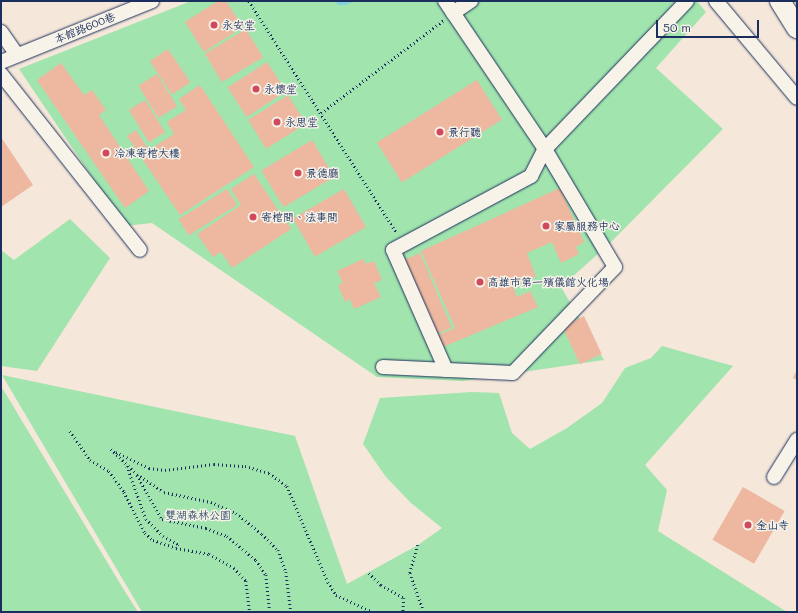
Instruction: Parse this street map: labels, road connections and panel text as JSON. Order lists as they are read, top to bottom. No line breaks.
{"streets":{"street":["本館路600巷"]},"parks":["雙湖森林公園"],"places":["永安堂","永懷堂","永思堂","景行聽","冷凍寄棺大樓","景德廳","寄棺間、法事間","家屬服務中心","高雄市第一殯儀館火化場","金山寺"],"scale_bar":"50 m"}
